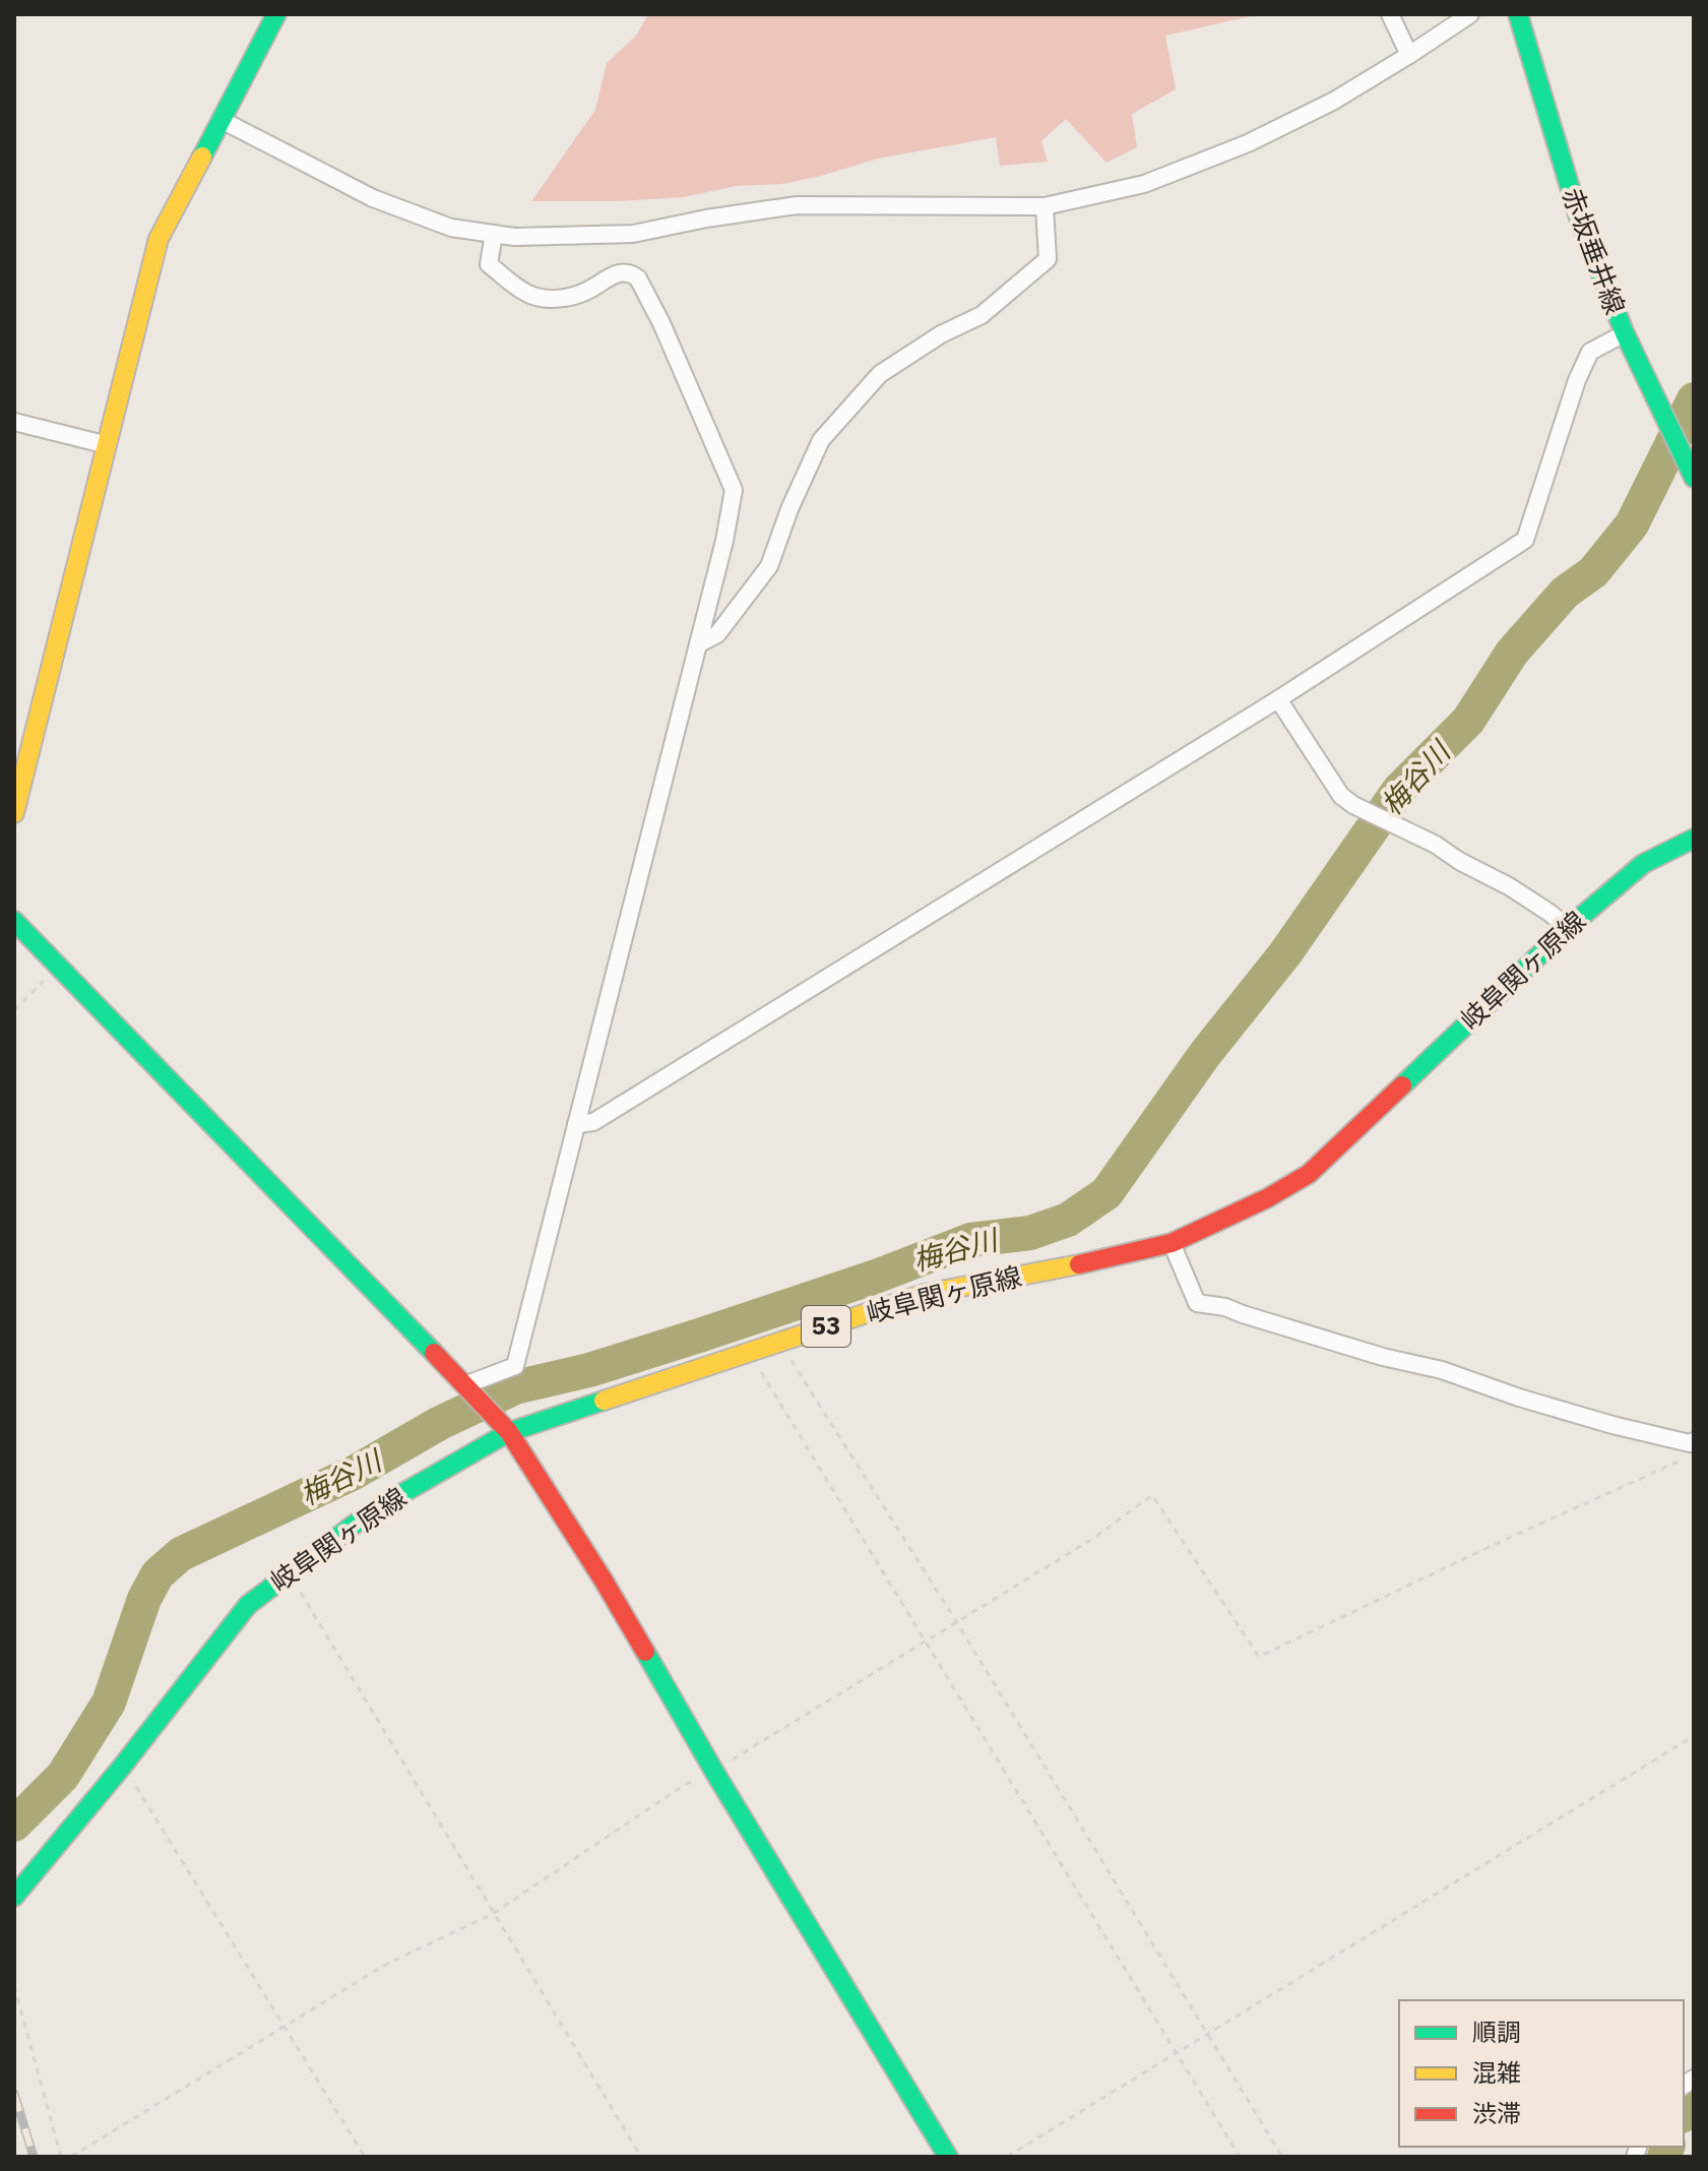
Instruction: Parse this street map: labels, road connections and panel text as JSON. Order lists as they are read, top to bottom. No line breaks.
{"streets":{"main road":["赤坂垂井線","岐阜関ヶ原線","53"]},"water":["梅谷川"],"legend":["順調","混雑","渋滞"]}
